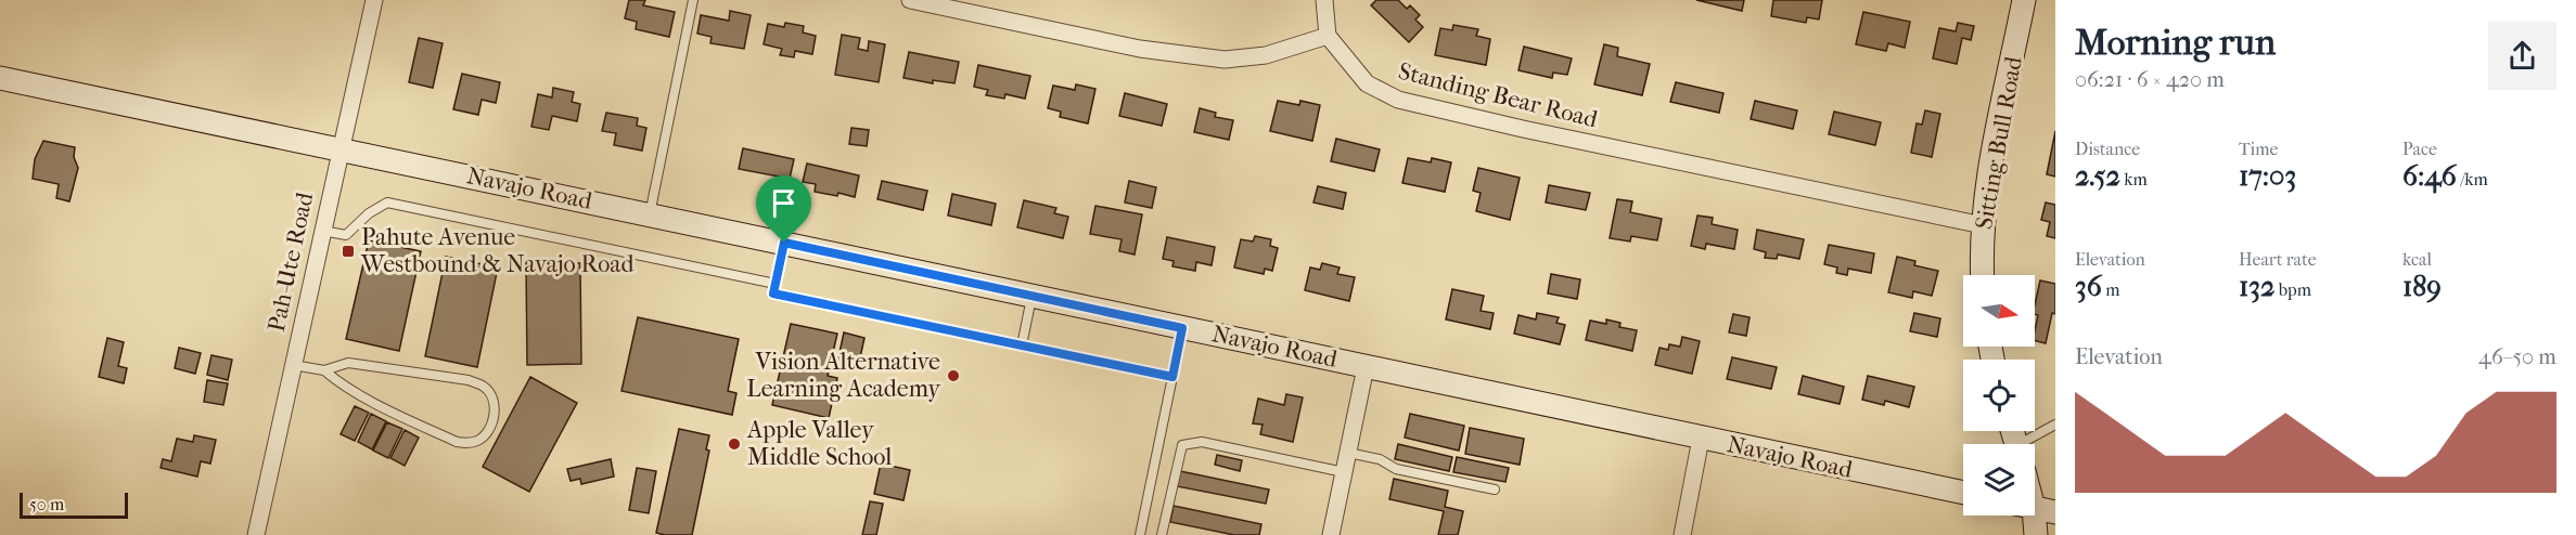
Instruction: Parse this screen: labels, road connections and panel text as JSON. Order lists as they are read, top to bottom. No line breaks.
{"streets":{"main road":["Sitting Bull Road","Navajo Road"],"street":["Standing Bear Road","Pah-Ute Road"]},"crossings":[["Standing Bear Road","Sitting Bull Road"],["Navajo Road","Pah-Ute Road"]],"places":{"transit":["Pahute Avenue Westbound & Navajo Road"],"other":["Vision Alternative Learning Academy","Apple Valley Middle School"]},"scale_bar":"50 m","north":"right","page":{"heading":["Morning run","06:21 · 6 × 420 m"],"stats":[["Distance","2.52 km"],["Time","17:03"],["Pace","6:46 /km"],["Elevation","36 m"],["Heart rate","132 bpm"],["kcal","189"]],"chart":["Elevation","46–50 m"],"scale":"50 m"}}
